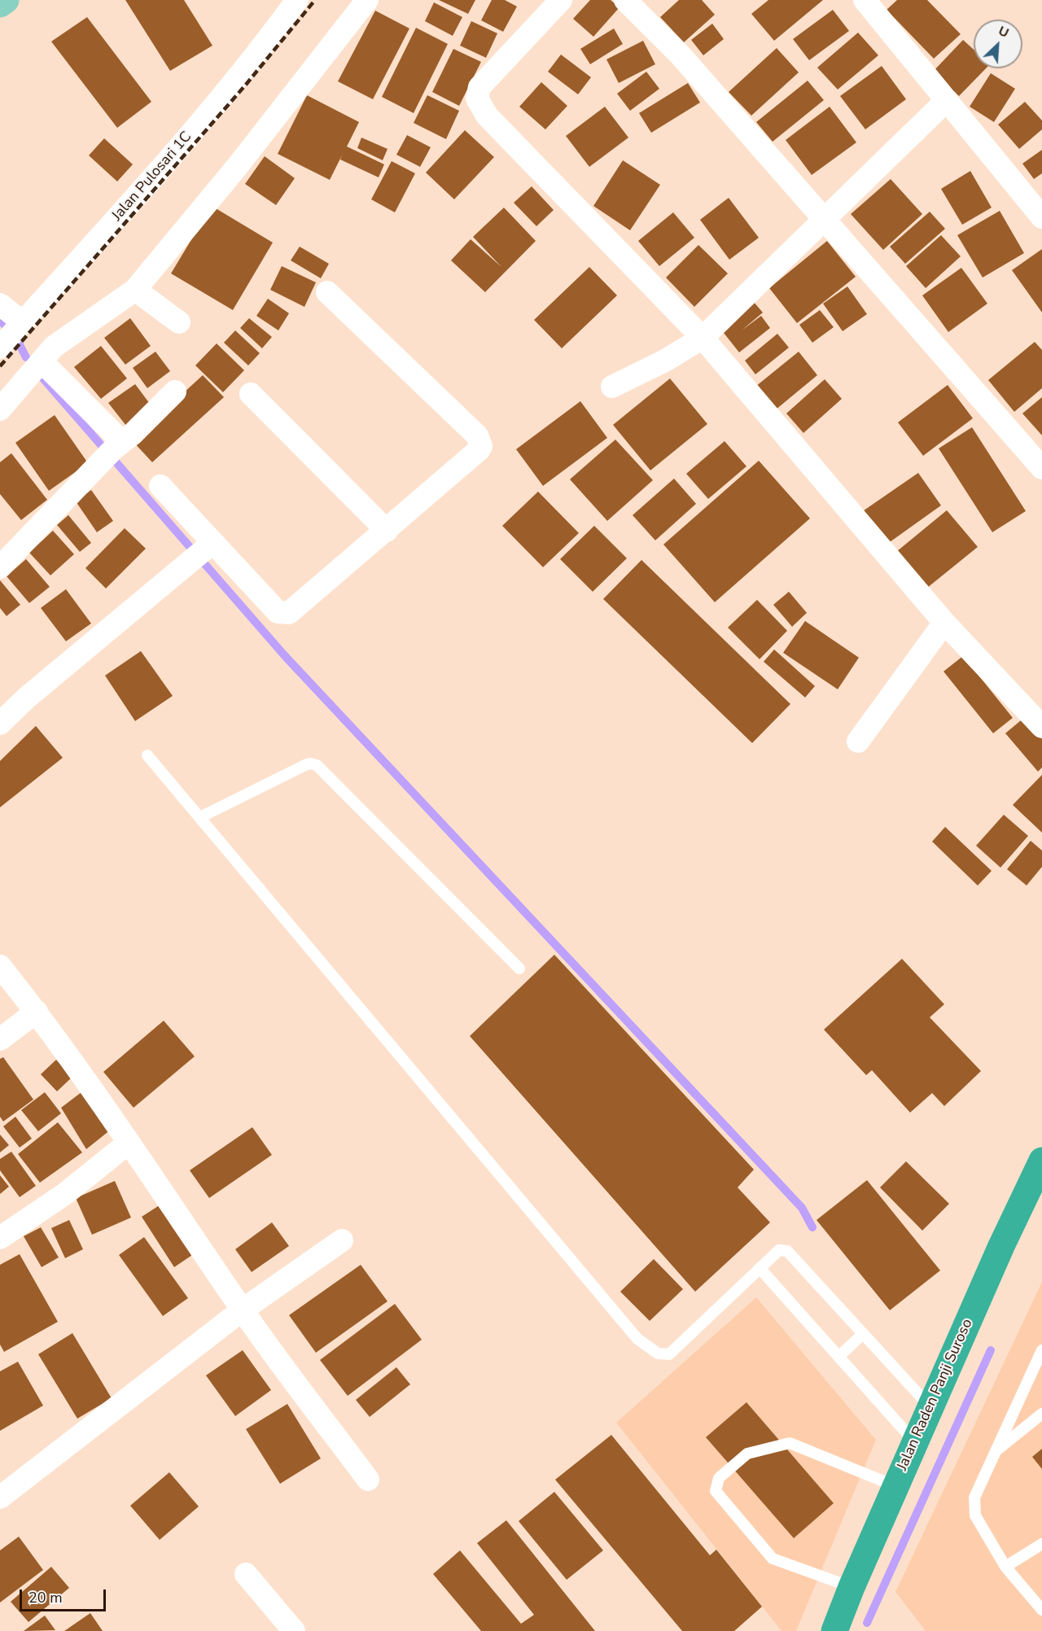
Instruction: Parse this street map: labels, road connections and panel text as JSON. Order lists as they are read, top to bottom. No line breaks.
{"streets":{"highway":["Jalan Raden Panji Suroso"],"street":["Jalan Pulosari 1C"]},"scale_bar":"20 m","north":"top right"}
